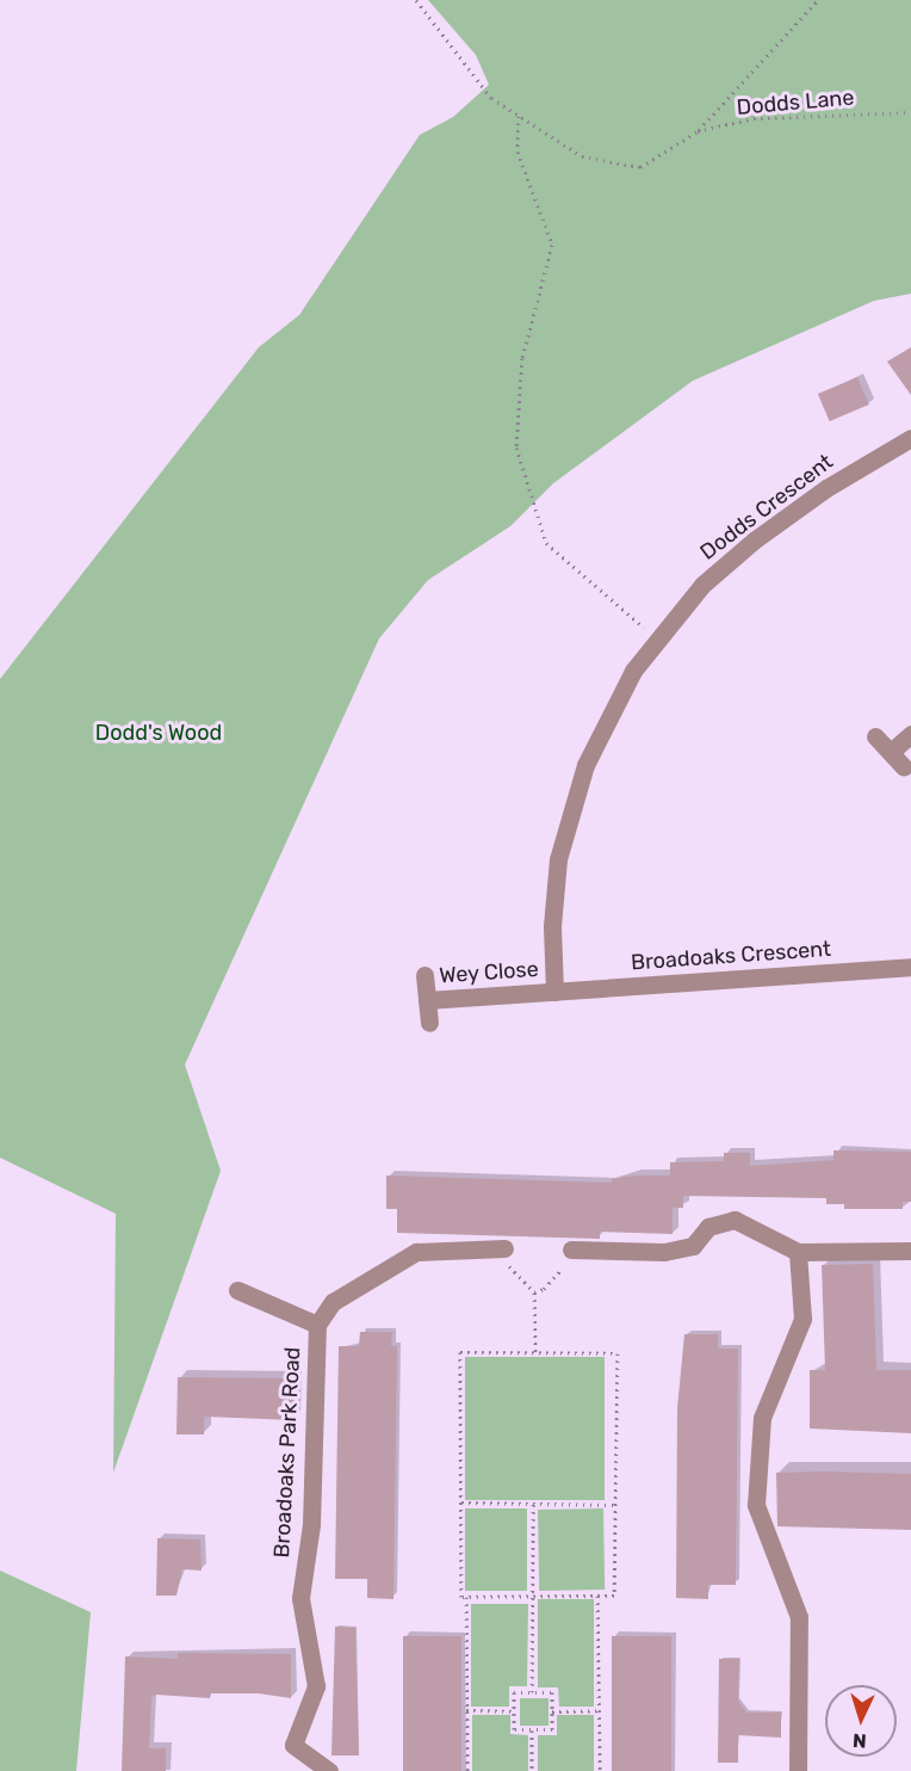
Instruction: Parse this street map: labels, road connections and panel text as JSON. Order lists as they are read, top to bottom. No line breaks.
{"streets":{"street":["Dodds Crescent","Broadoaks Crescent","Wey Close","Broadoaks Park Road"],"path":["Dodds Lane"]},"crossings":[["Dodds Crescent","Broadoaks Crescent"],["Dodds Crescent","Wey Close"],["Broadoaks Crescent","Wey Close"]],"parks":["Dodd's Wood"],"north":"bottom"}
